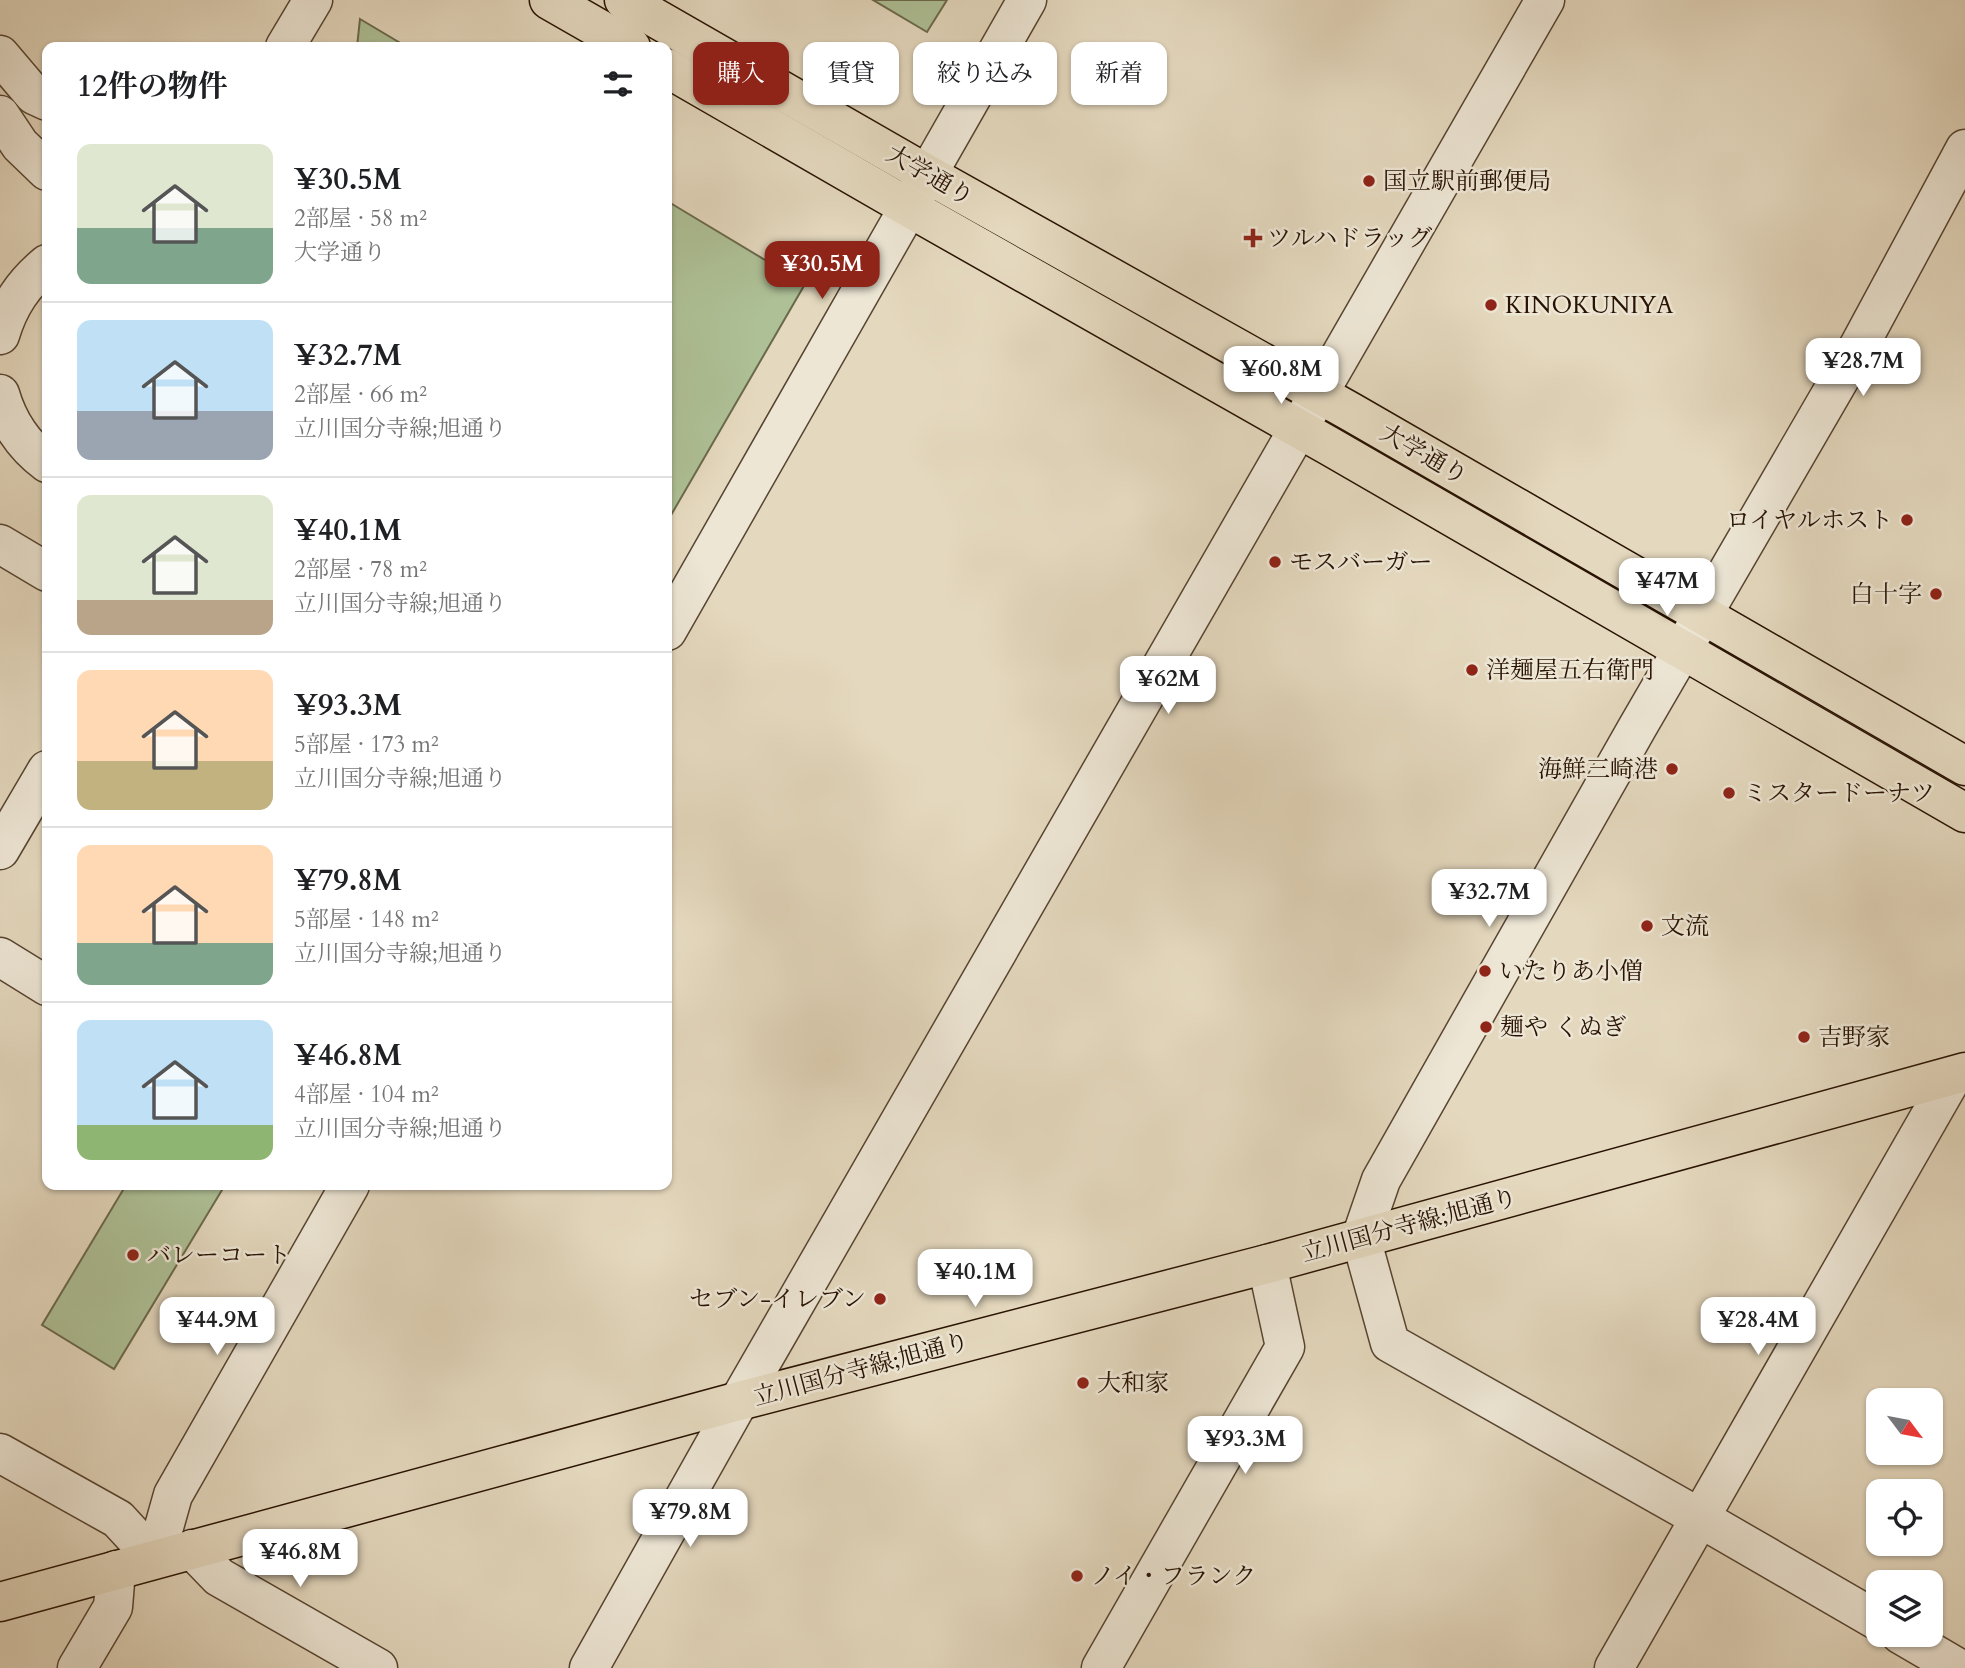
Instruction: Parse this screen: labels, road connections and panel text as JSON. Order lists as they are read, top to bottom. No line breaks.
{"streets":{"main road":["大学通り","立川国分寺線;旭通り"]},"places":{"other":["国立駅前郵便局","KINOKUNIYA","ロイヤルホスト","モスバーガー","白十字","洋麺屋五右衛門","海鮮三崎港","ミスタードーナツ","文流","いたりあ小僧","麺や くぬぎ","吉野家","バレーコート","セブン-イレブン","大和家","ノイ・フランク"],"health":["ツルハドラッグ"]},"north":"bottom right","page":{"chip":["購入","賃貸","絞り込み","新着"],"heading":"12件の物件","list":[{"name":"¥30.5M","note":"2部屋 · 58 m² · 大学通り"},{"name":"¥32.7M","note":"2部屋 · 66 m² · 立川国分寺線;旭通り"},{"name":"¥40.1M","note":"2部屋 · 78 m² · 立川国分寺線;旭通り"},{"name":"¥93.3M","note":"5部屋 · 173 m² · 立川国分寺線;旭通り"},{"name":"¥79.8M","note":"5部屋 · 148 m² · 立川国分寺線;旭通り"},{"name":"¥46.8M","note":"4部屋 · 104 m² · 立川国分寺線;旭通り"}],"price":["¥30.5M","¥28.7M","¥60.8M","¥47M","¥62M","¥32.7M","¥40.1M","¥44.9M","¥28.4M","¥93.3M","¥79.8M","¥46.8M"]}}
